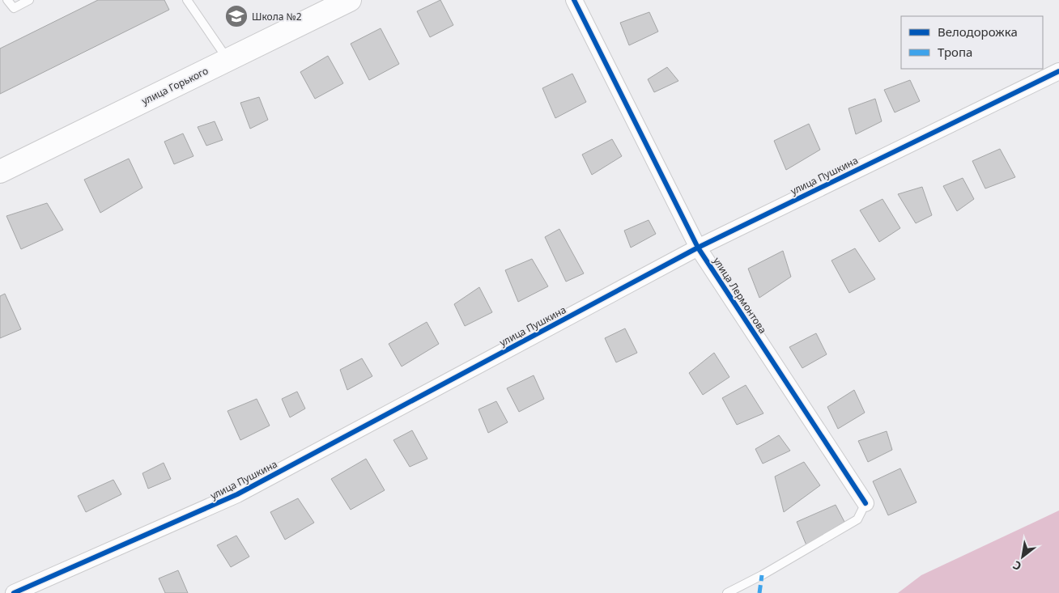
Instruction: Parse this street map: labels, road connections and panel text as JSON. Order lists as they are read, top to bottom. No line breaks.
{"streets":{"street":["улица Горького","улица Пушкина","улица Лермонтова"]},"crossings":[["улица Пушкина","улица Лермонтова"]],"places":{"school or university":["Школа №2"]},"legend":["Велодорожка","Тропа"],"north":"bottom left"}
